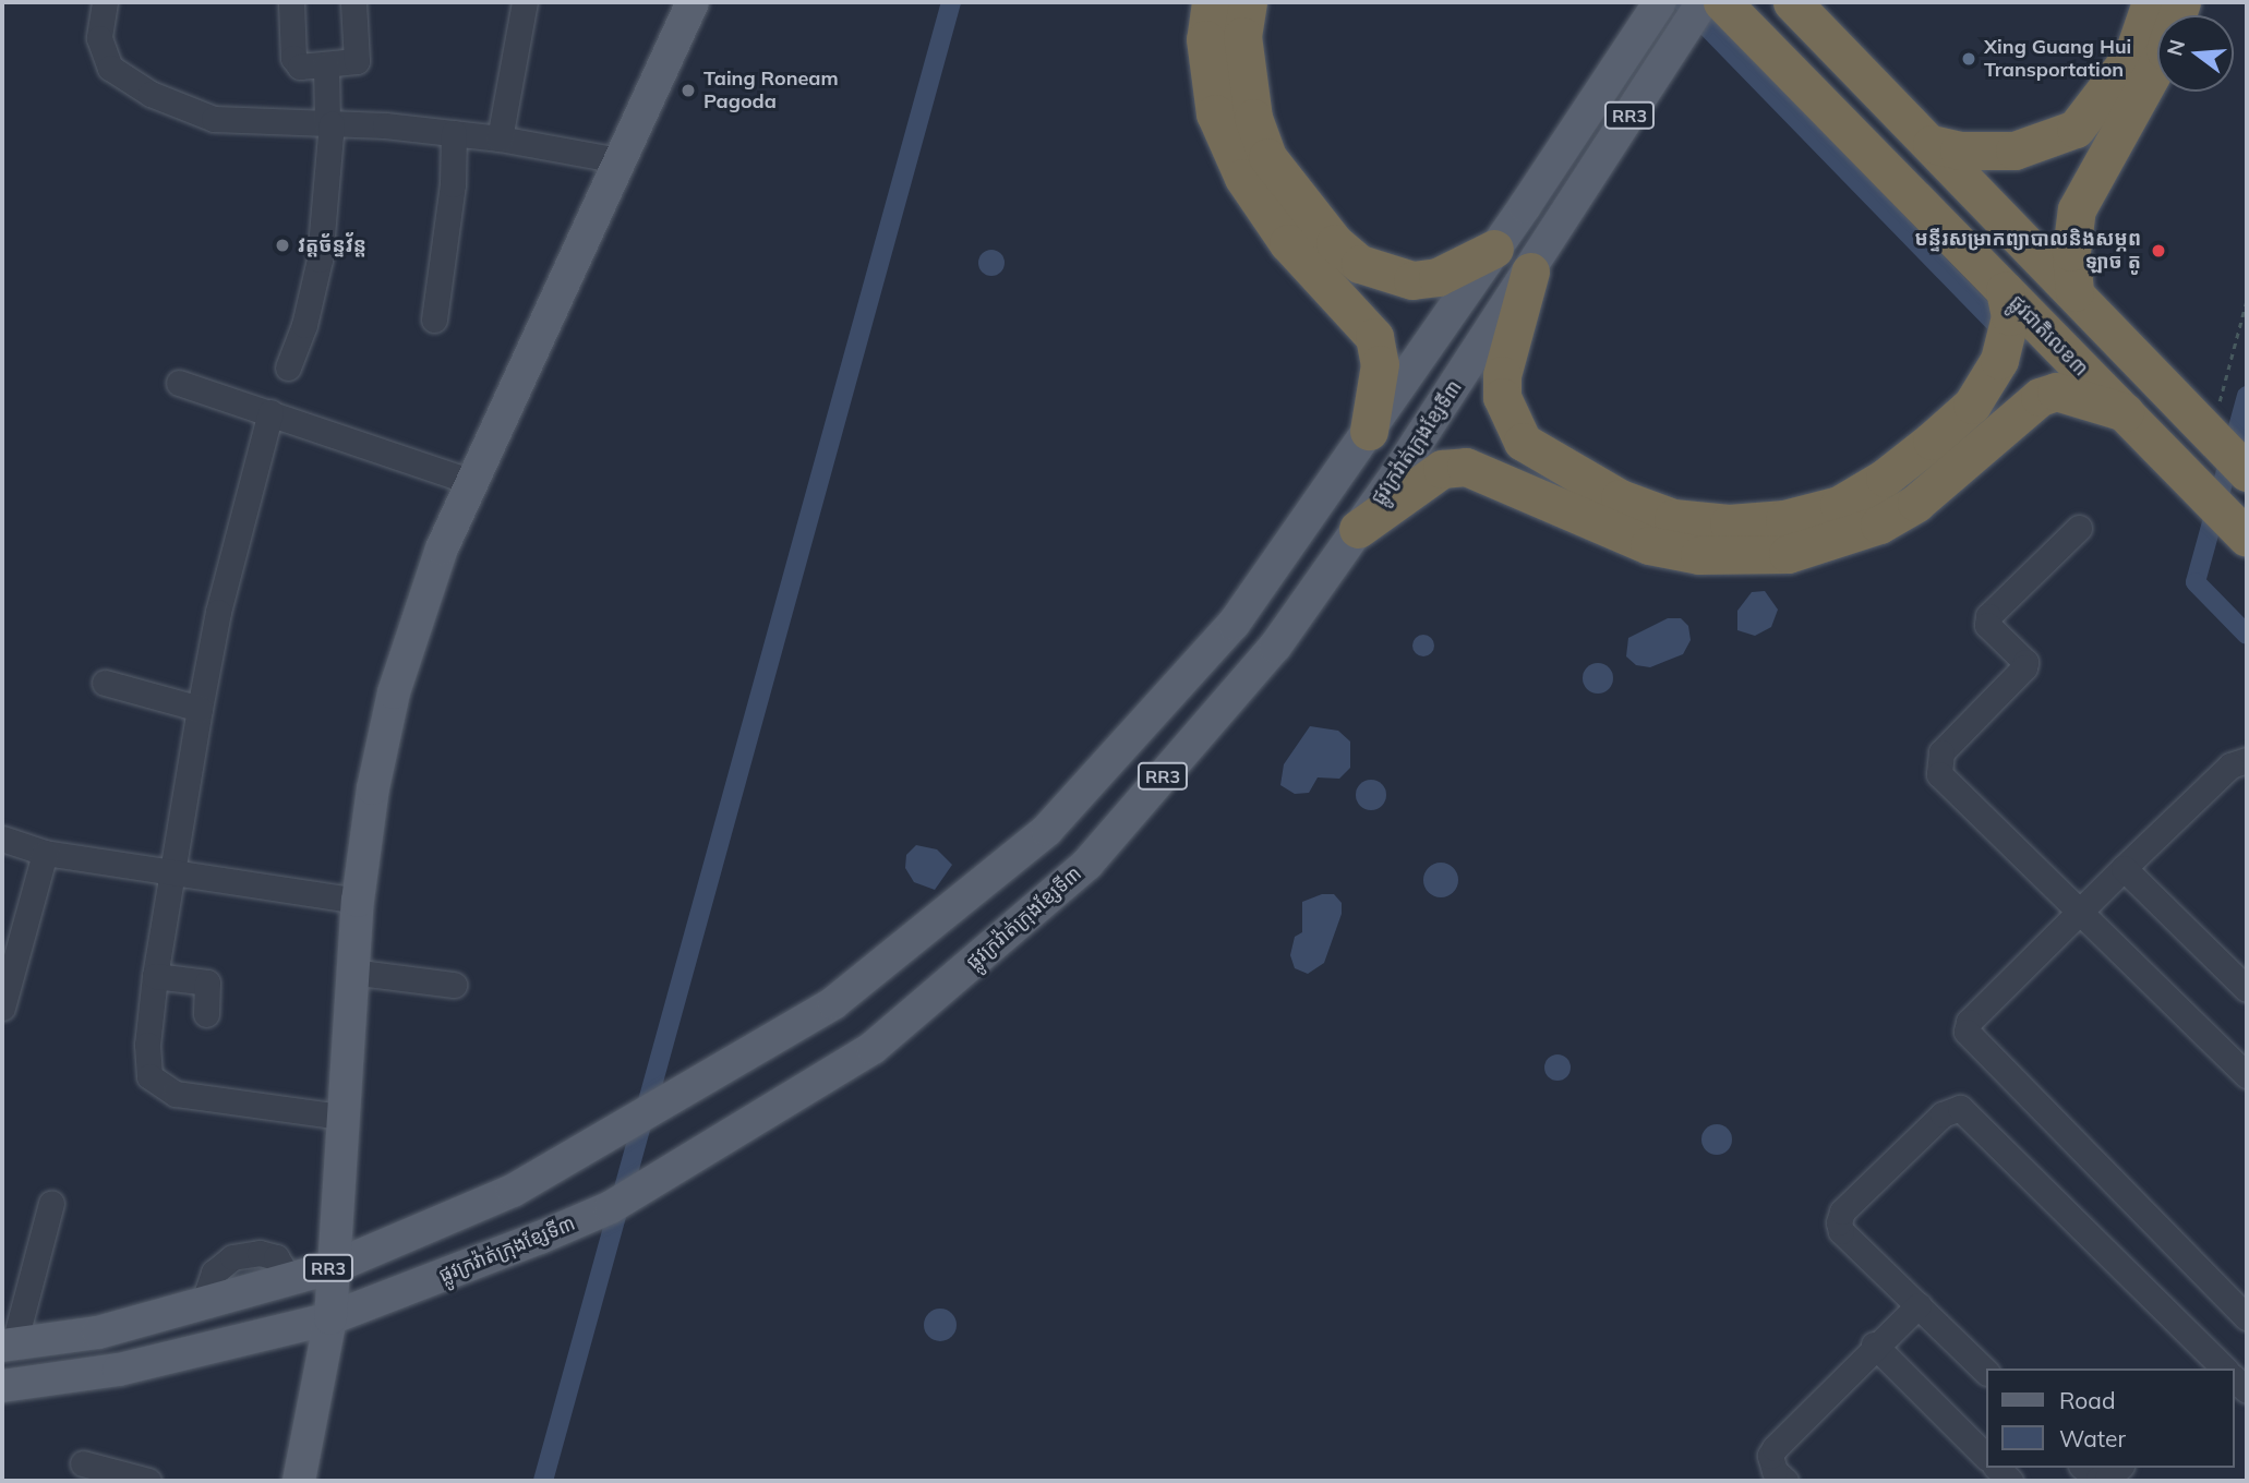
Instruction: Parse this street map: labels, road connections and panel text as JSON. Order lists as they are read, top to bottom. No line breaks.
{"streets":{"highway":["ផ្លូវជាតិលេខ៣"],"main road":["RR3","ផ្លូវក្រវ៉ាត់ក្រុងខ្សែទី៣"]},"places":["Xing Guang Hui Transportation","Taing Roneam Pagoda","វត្តច័ន្ទវ័ន្ត","មន្ទីរសម្រាកព្យាបាលនិងសម្ភព ឡាច តូ"],"legend":["Road","Water"],"north":"left"}
